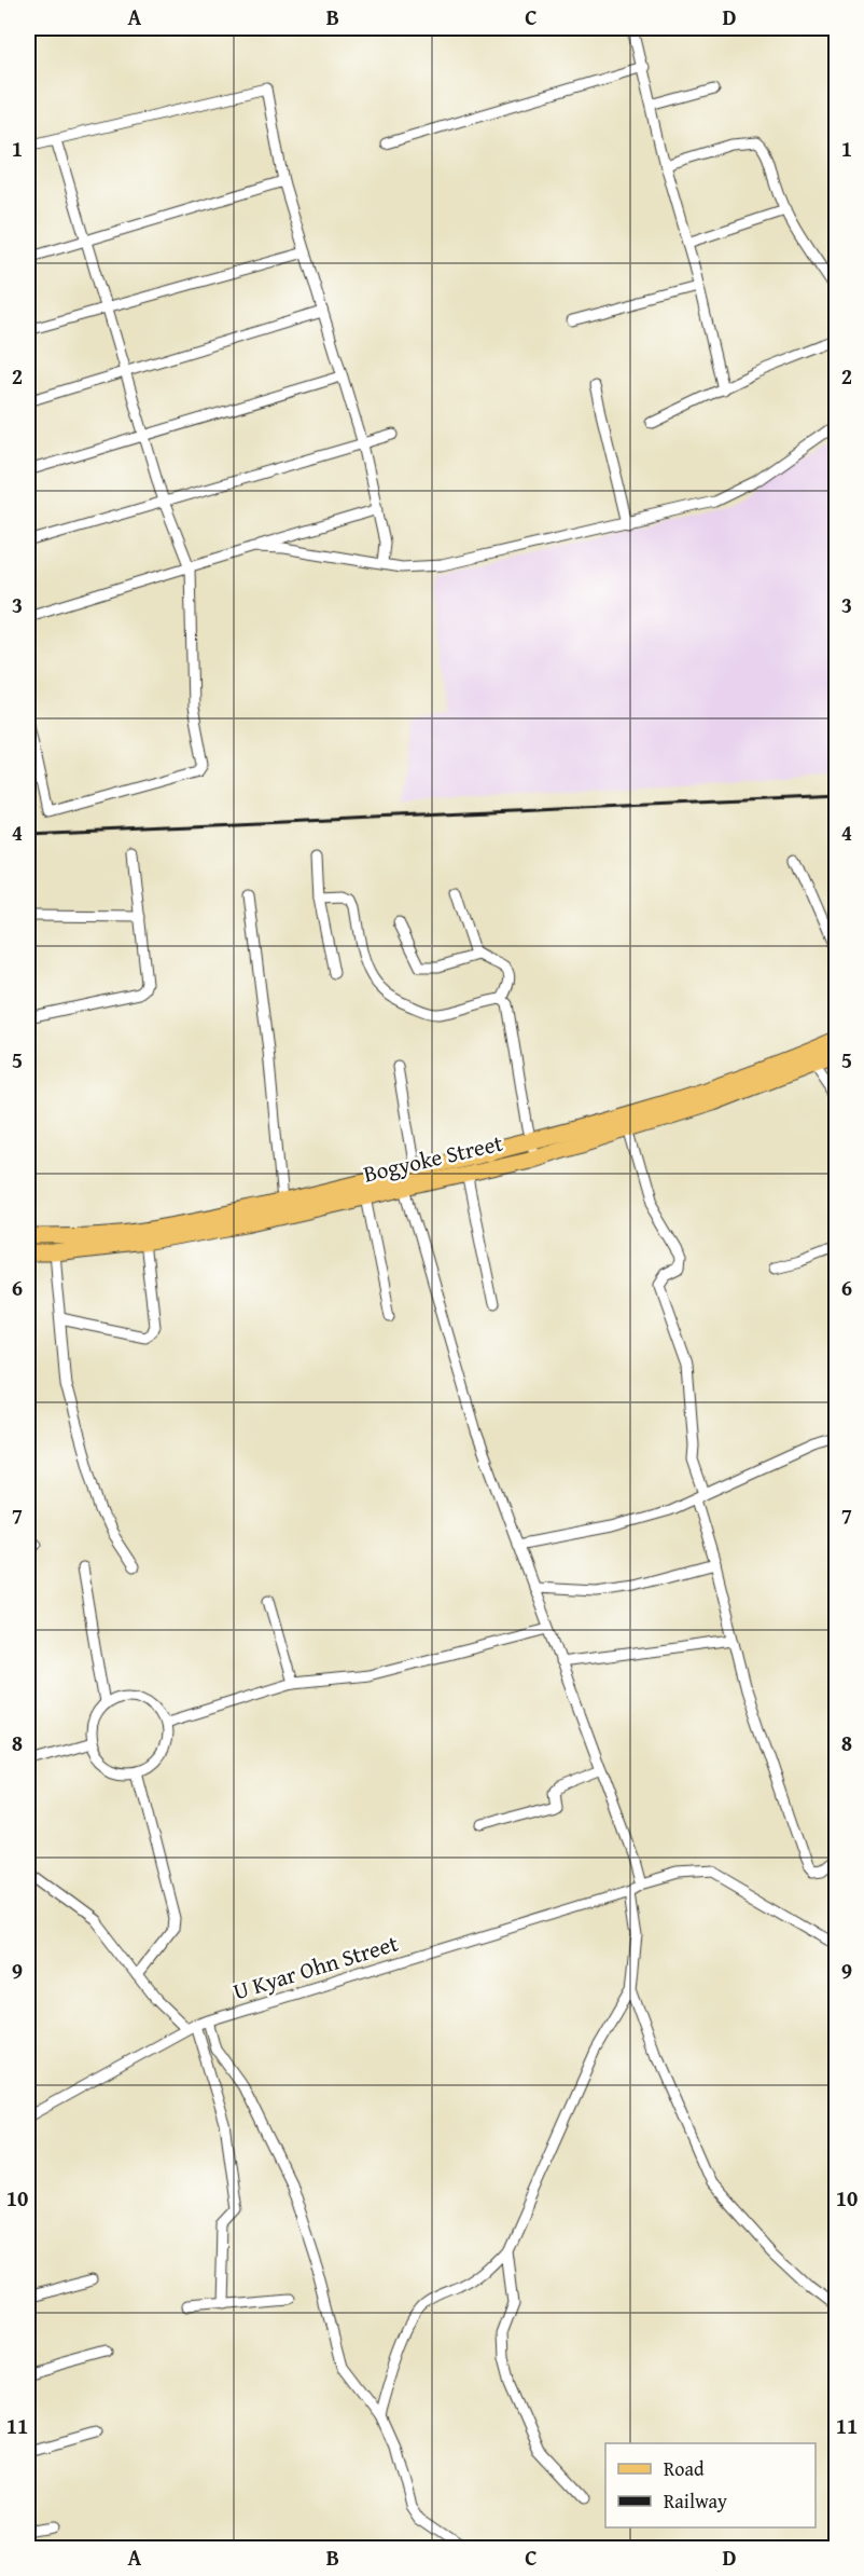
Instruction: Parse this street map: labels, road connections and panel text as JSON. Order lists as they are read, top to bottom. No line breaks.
{"streets":{"main road":["Bogyoke Street"],"street":["U Kyar Ohn Street"]},"legend":["Road","Railway"],"grid":{"columns":["A","B","C","D"],"rows":["1","2","3","4","5","6","7","8","9","10","11"]}}
